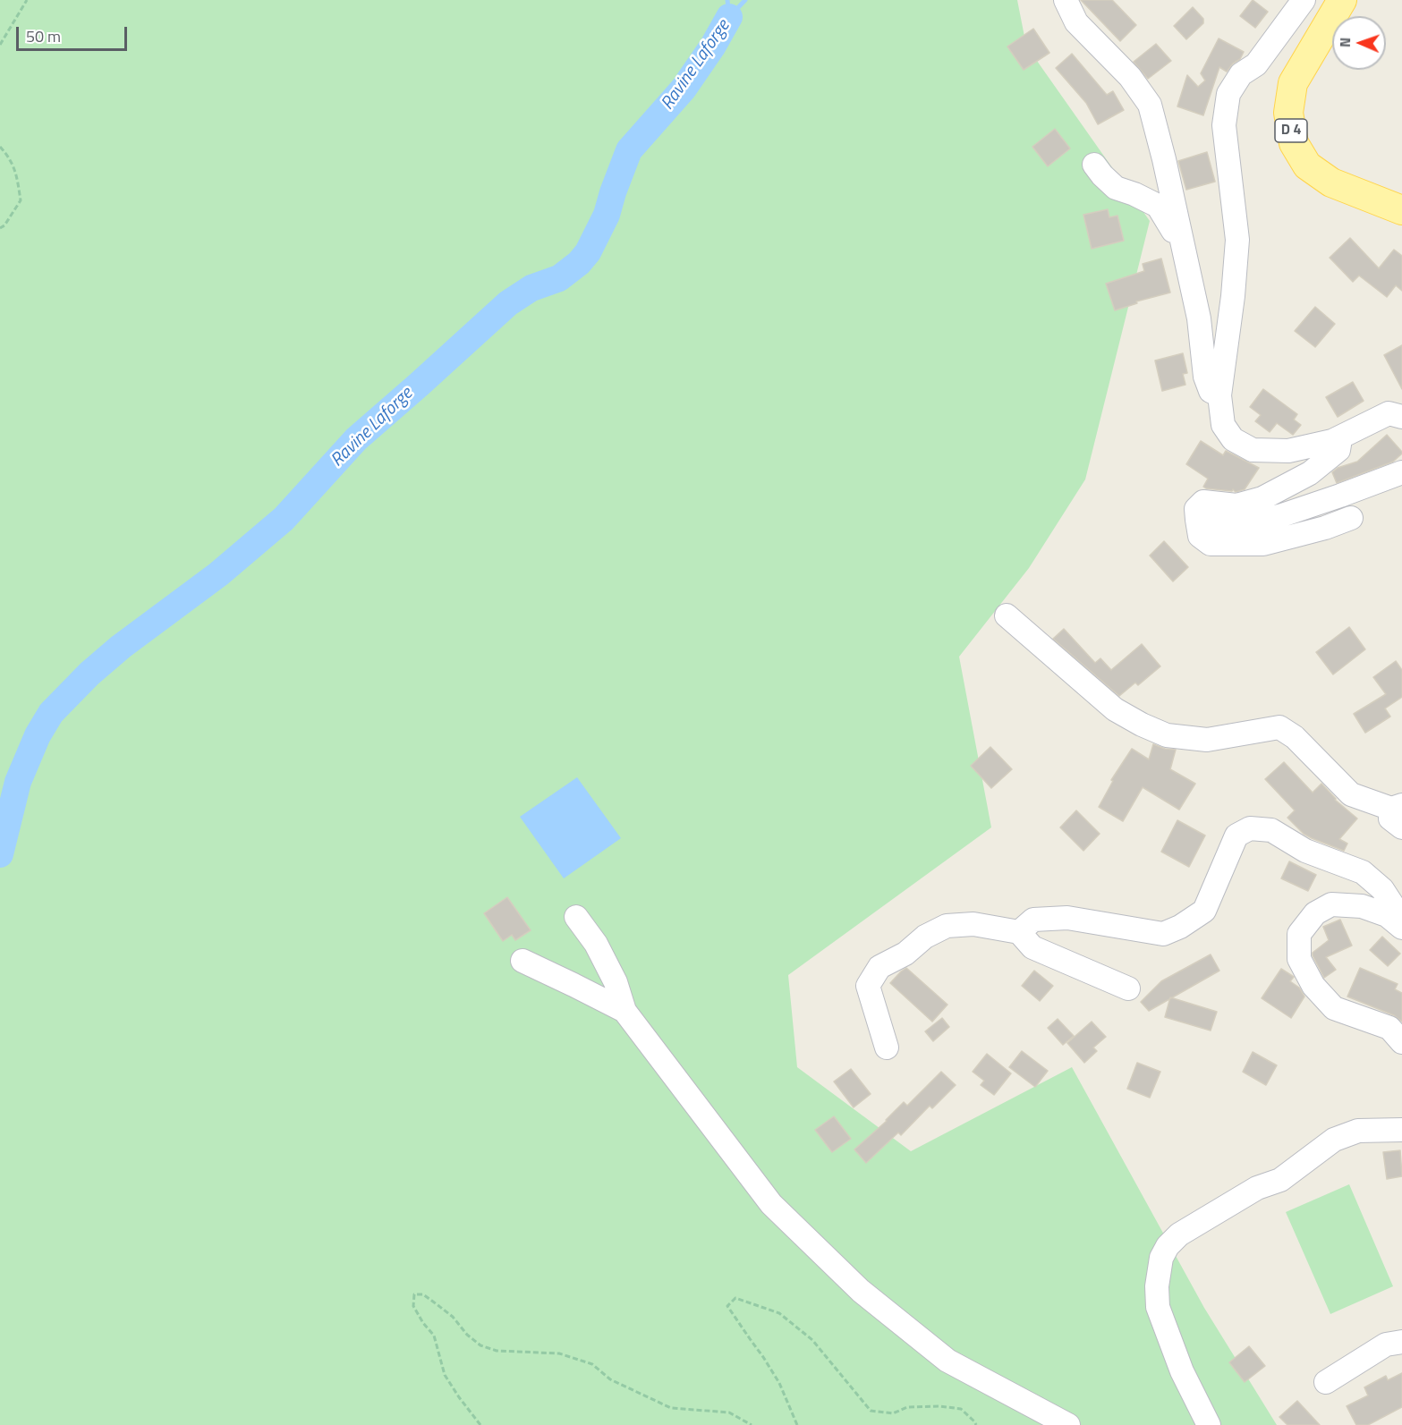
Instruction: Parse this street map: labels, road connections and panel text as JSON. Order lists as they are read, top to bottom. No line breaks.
{"streets":{"main road":["D 4"]},"water":["Ravine Laforge"],"scale_bar":"50 m","north":"left"}
